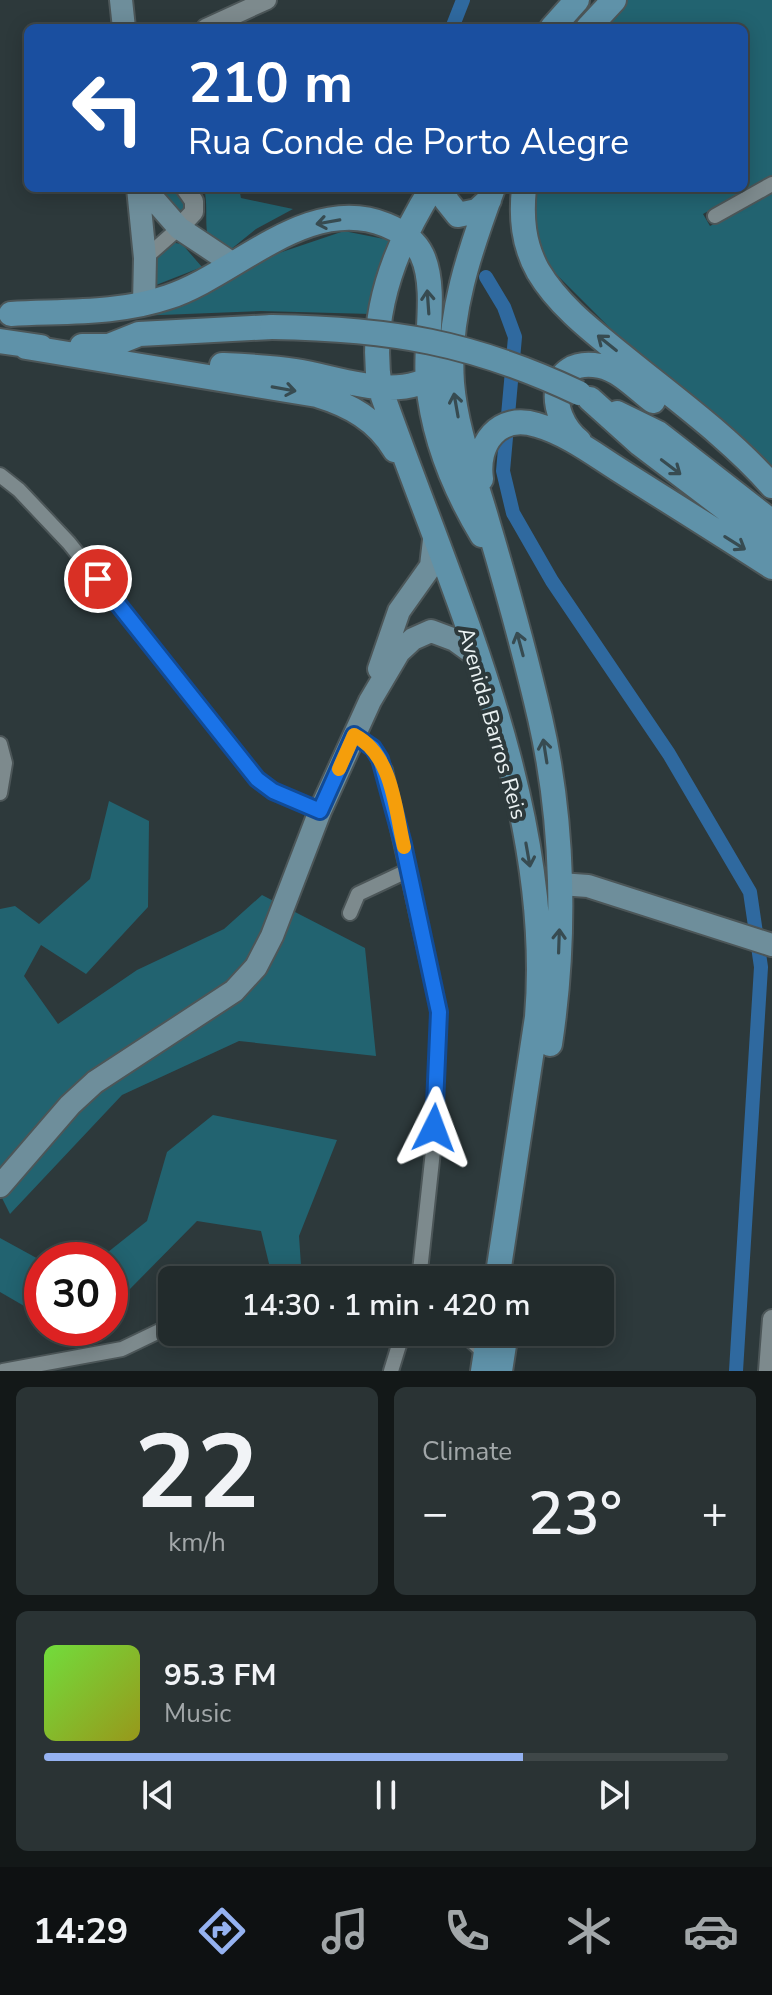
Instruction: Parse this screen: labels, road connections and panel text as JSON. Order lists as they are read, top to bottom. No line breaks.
{"streets":{"main road":["Avenida Barros Reis"]},"page":{"turn":["210 m","Rua Conde de Porto Alegre"],"limit":"30","trip":"14:30 · 1 min · 420 m","tile":[["22","km/h"],"Climate"],"heat":["−","23°","+"],"song":["95.3 FM","Music"],"tabs":"14:29"}}
